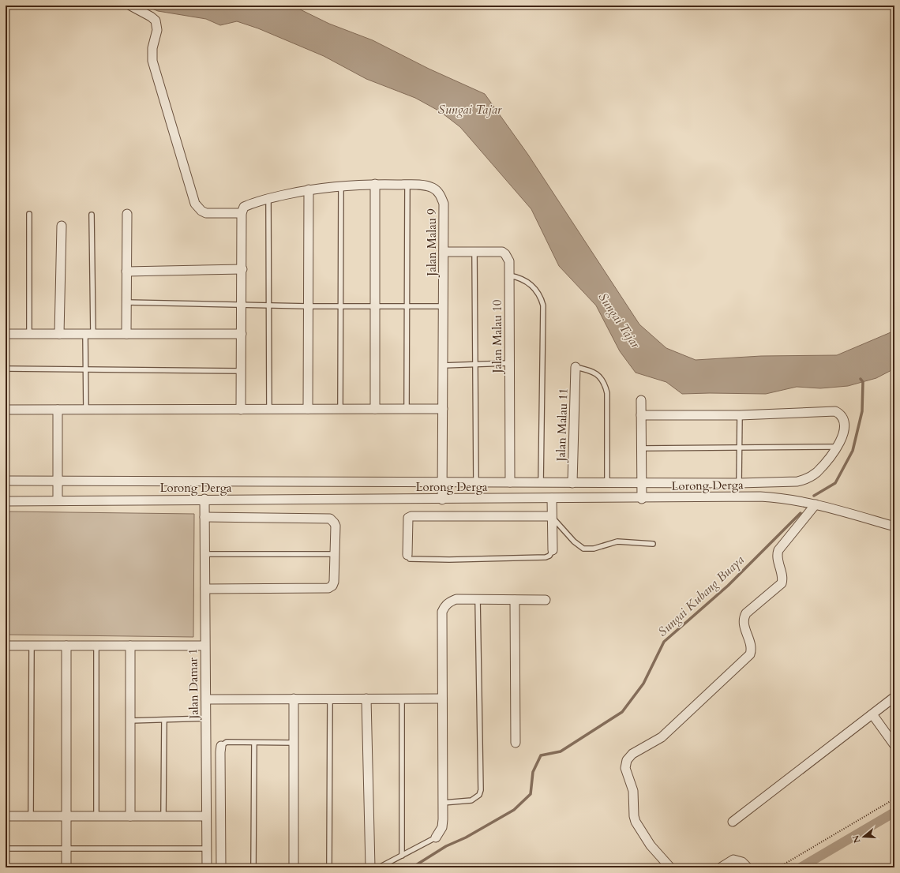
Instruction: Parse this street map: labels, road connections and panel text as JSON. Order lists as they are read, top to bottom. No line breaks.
{"streets":{"street":["Jalan Malau 9","Jalan Malau 10","Jalan Malau 11","Lorong Derga","Jalan Damar 1"]},"crossings":[["Jalan Malau 9","Jalan Malau 10"],["Jalan Malau 9","Lorong Derga"],["Lorong Derga","Jalan Damar 1"]],"water":["Sungai Tajar","Sungai Kubang Buaya"],"north":"left"}
